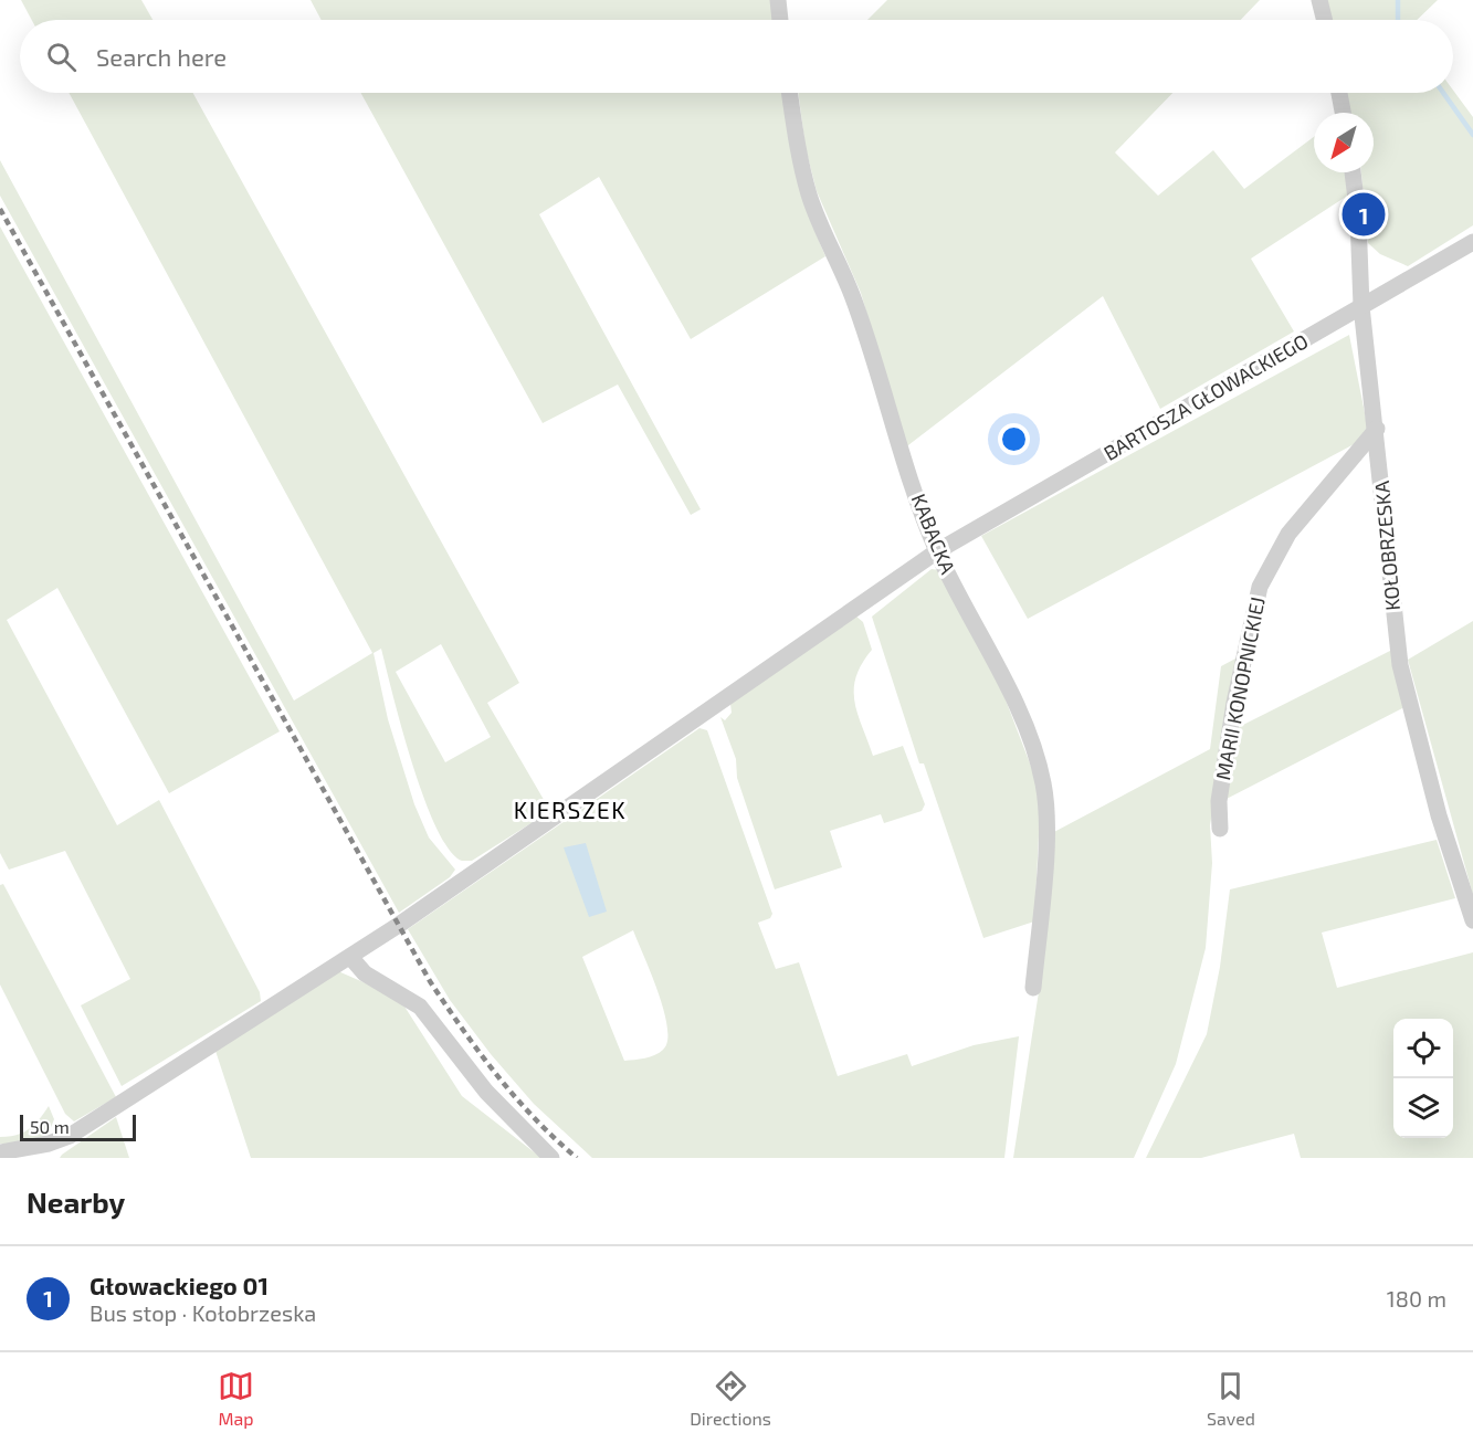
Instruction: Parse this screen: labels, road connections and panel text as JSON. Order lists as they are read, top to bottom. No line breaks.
{"streets":{"street":["BARTOSZA GŁOWACKIEGO","KABACKA","KOŁOBRZESKA","MARII KONOPNICKIEJ"]},"crossings":[["BARTOSZA GŁOWACKIEGO","KABACKA"],["BARTOSZA GŁOWACKIEGO","KOŁOBRZESKA"],["KOŁOBRZESKA","MARII KONOPNICKIEJ"]],"districts":["KIERSZEK"],"scale_bar":"50 m","north":"bottom left","page":{"search":"Search here","pins":"1","scale":"50 m","heading":"Nearby","list":[{"mark":"1","name":"Głowackiego 01","note":"Bus stop · Kołobrzeska","value":"180 m"}],"nav":["Map","Directions","Saved"]}}
